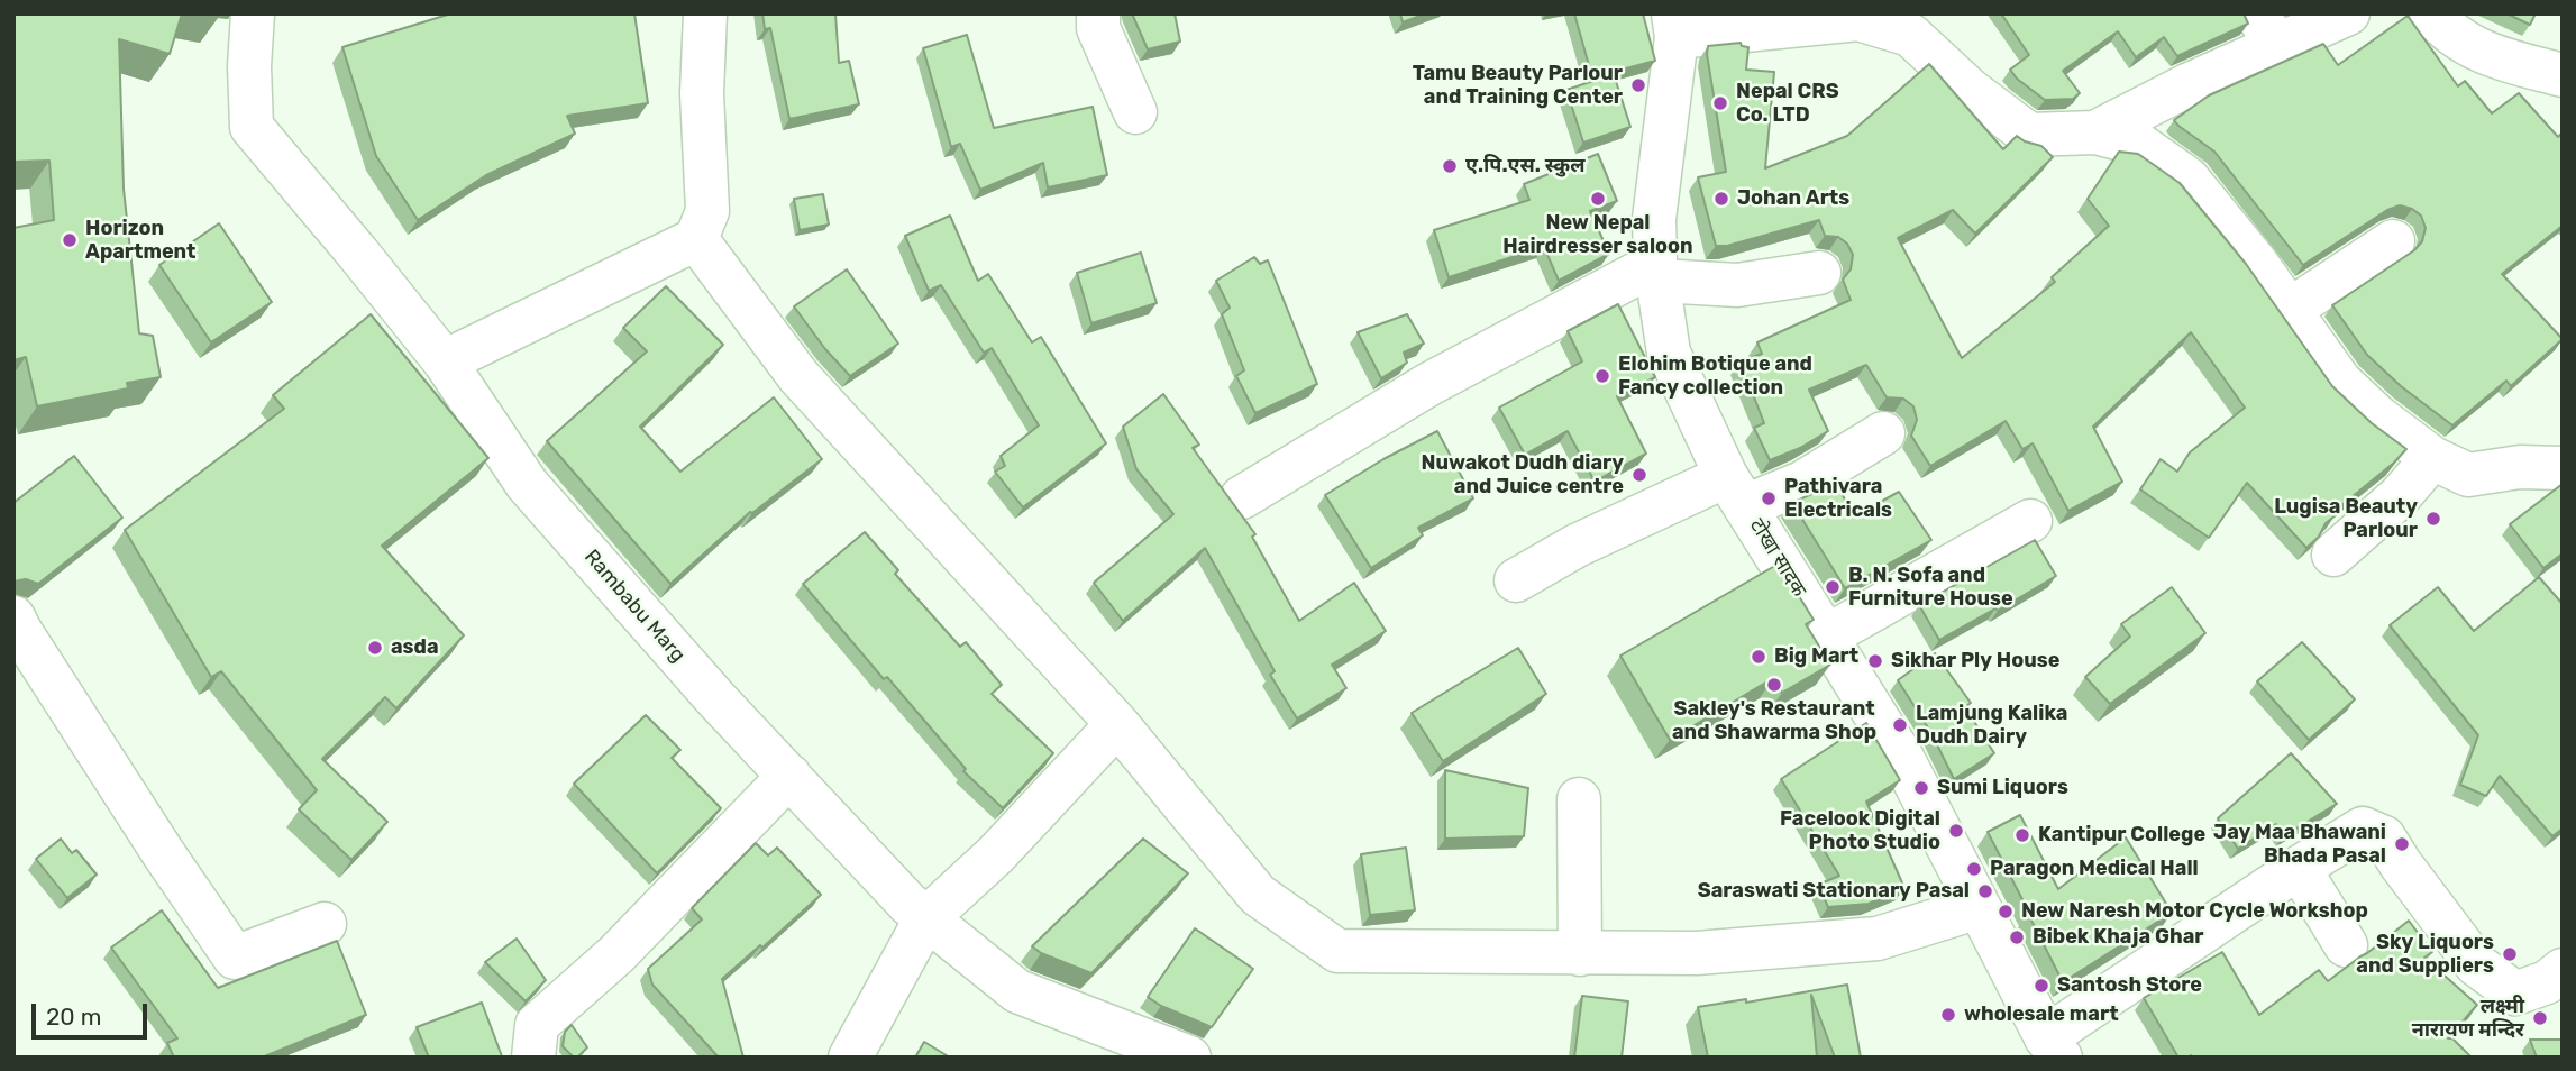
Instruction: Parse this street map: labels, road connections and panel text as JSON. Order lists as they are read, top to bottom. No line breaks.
{"streets":{"street":["टोखा सादक","Rambabu Marg"]},"places":["Tamu Beauty Parlour and Training Center","Nepal CRS Co. LTD","ए.पि.एस. स्कुल","New Nepal Hairdresser saloon","Johan Arts","Horizon Apartment","Elohim Botique and Fancy collection","Nuwakot Dudh diary and Juice centre","Pathivara Electricals","Lugisa Beauty Parlour","B. N. Sofa and Furniture House","asda","Big Mart","Sikhar Ply House","Sakley's Restaurant and Shawarma Shop","Lamjung Kalika Dudh Dairy","Sumi Liquors","Facelook Digital Photo Studio","Kantipur College","Jay Maa Bhawani Bhada Pasal","Paragon Medical Hall","Saraswati Stationary Pasal","New Naresh Motor Cycle Workshop","Bibek Khaja Ghar","Sky Liquors and Suppliers","Santosh Store","wholesale mart","लक्ष्मी नारायण मन्दिर"],"scale_bar":"20 m"}
